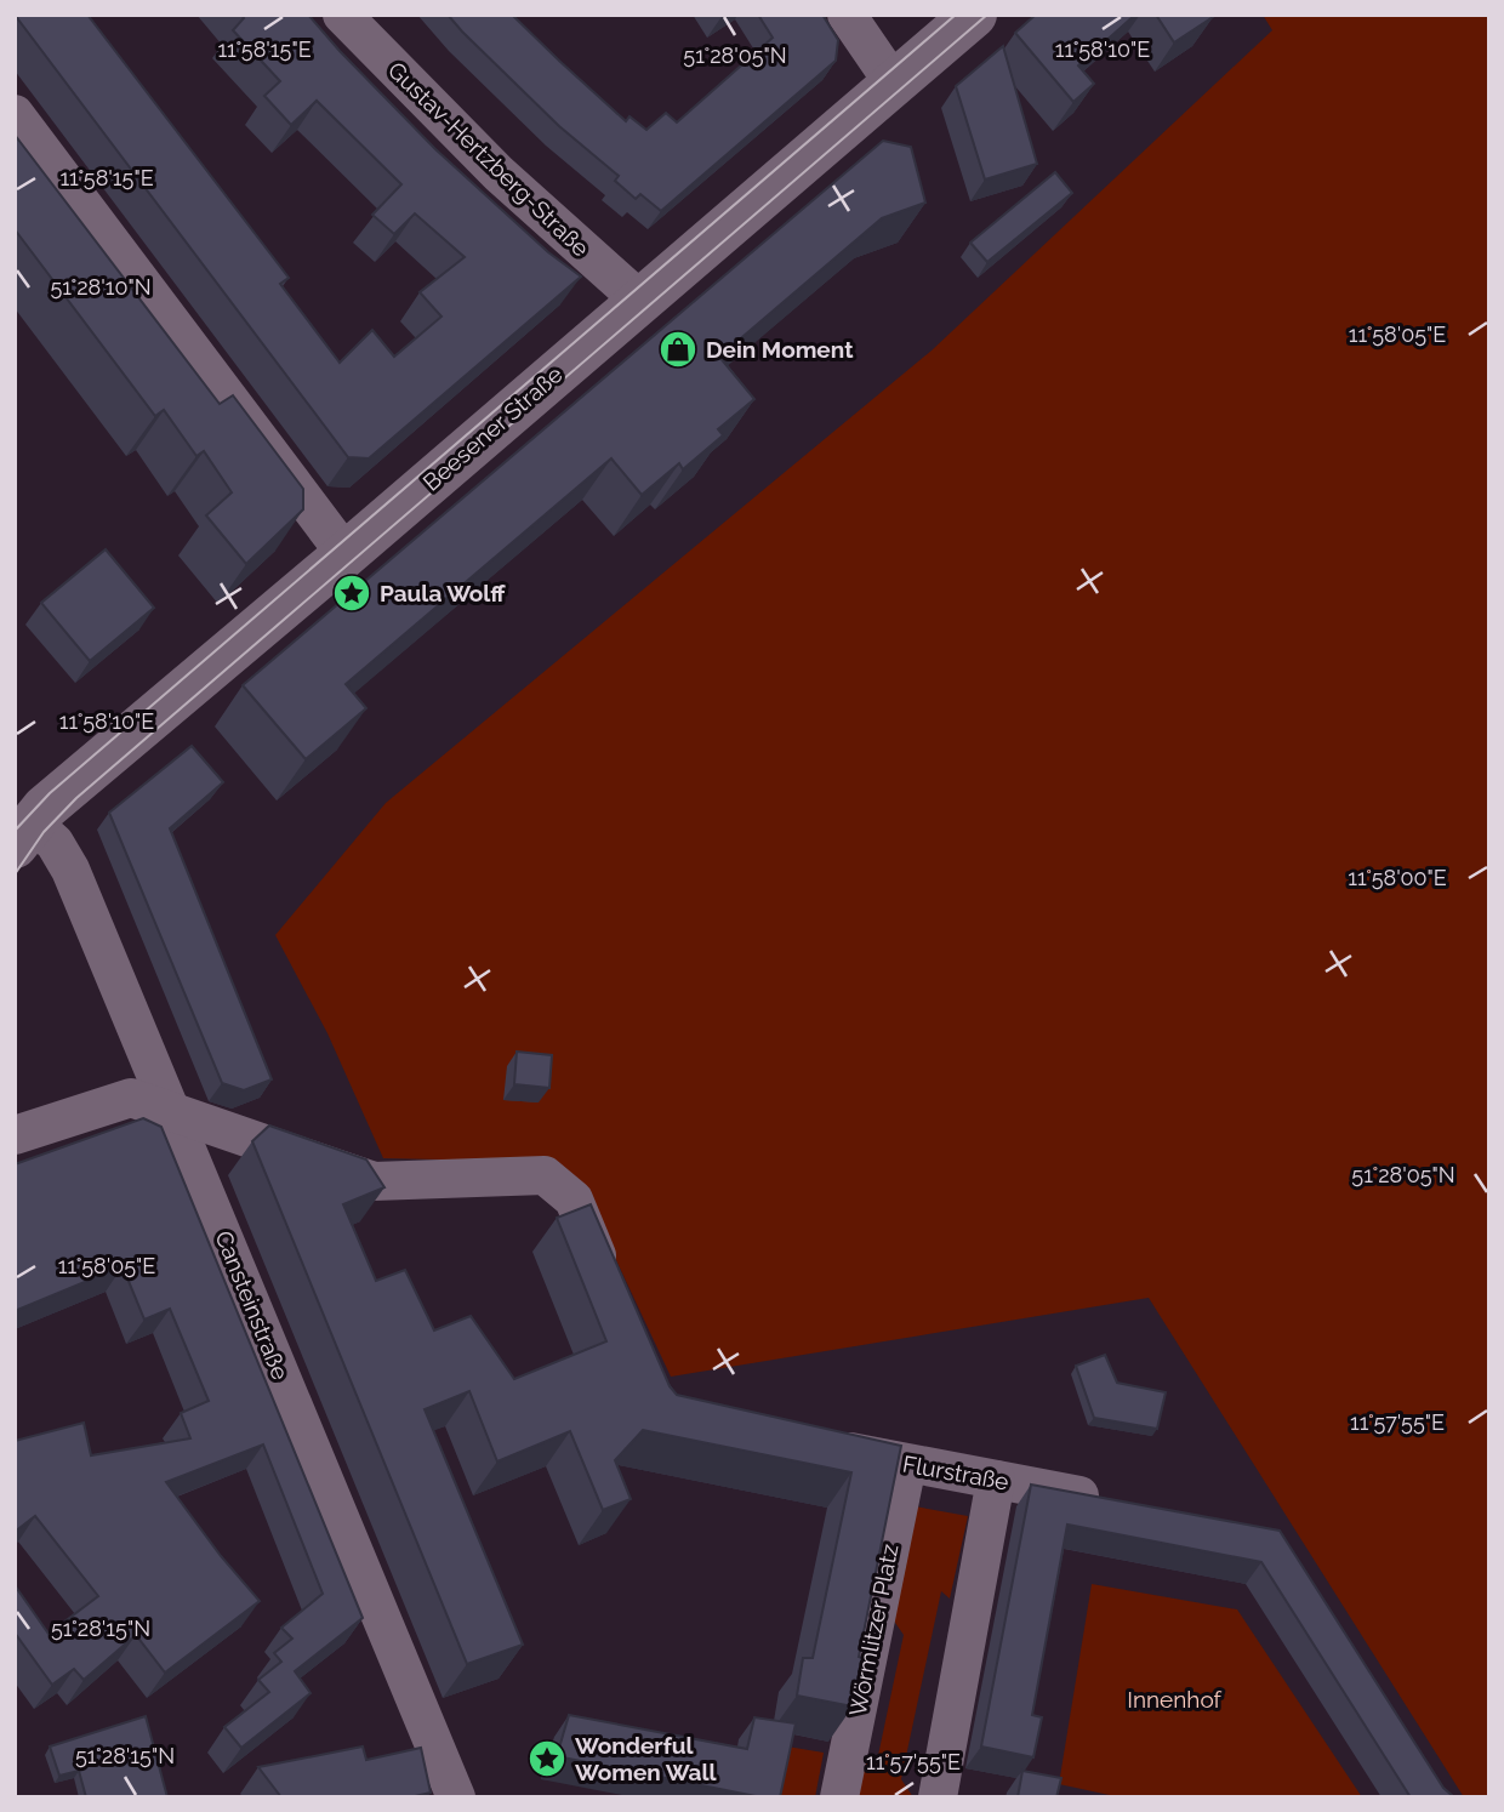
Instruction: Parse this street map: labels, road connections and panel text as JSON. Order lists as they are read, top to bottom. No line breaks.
{"streets":{"street":["Gustav-Hertzberg-Straße","Beesener Straße","Cansteinstraße","Flurstraße","Wörmlitzer Platz"]},"crossings":[["Gustav-Hertzberg-Straße","Beesener Straße"],["Beesener Straße","Cansteinstraße"],["Flurstraße","Wörmlitzer Platz"]],"parks":["Innenhof"],"places":{"shop":["Dein Moment"],"place":["Paula Wolff","Wonderful Women Wall"]},"coordinates":["11°58'15\"E","11°58'10\"E","51°28'05\"N","51°28'10\"N","11°58'05\"E","11°58'00\"E","11°57'55\"E","51°28'15\"N"]}
